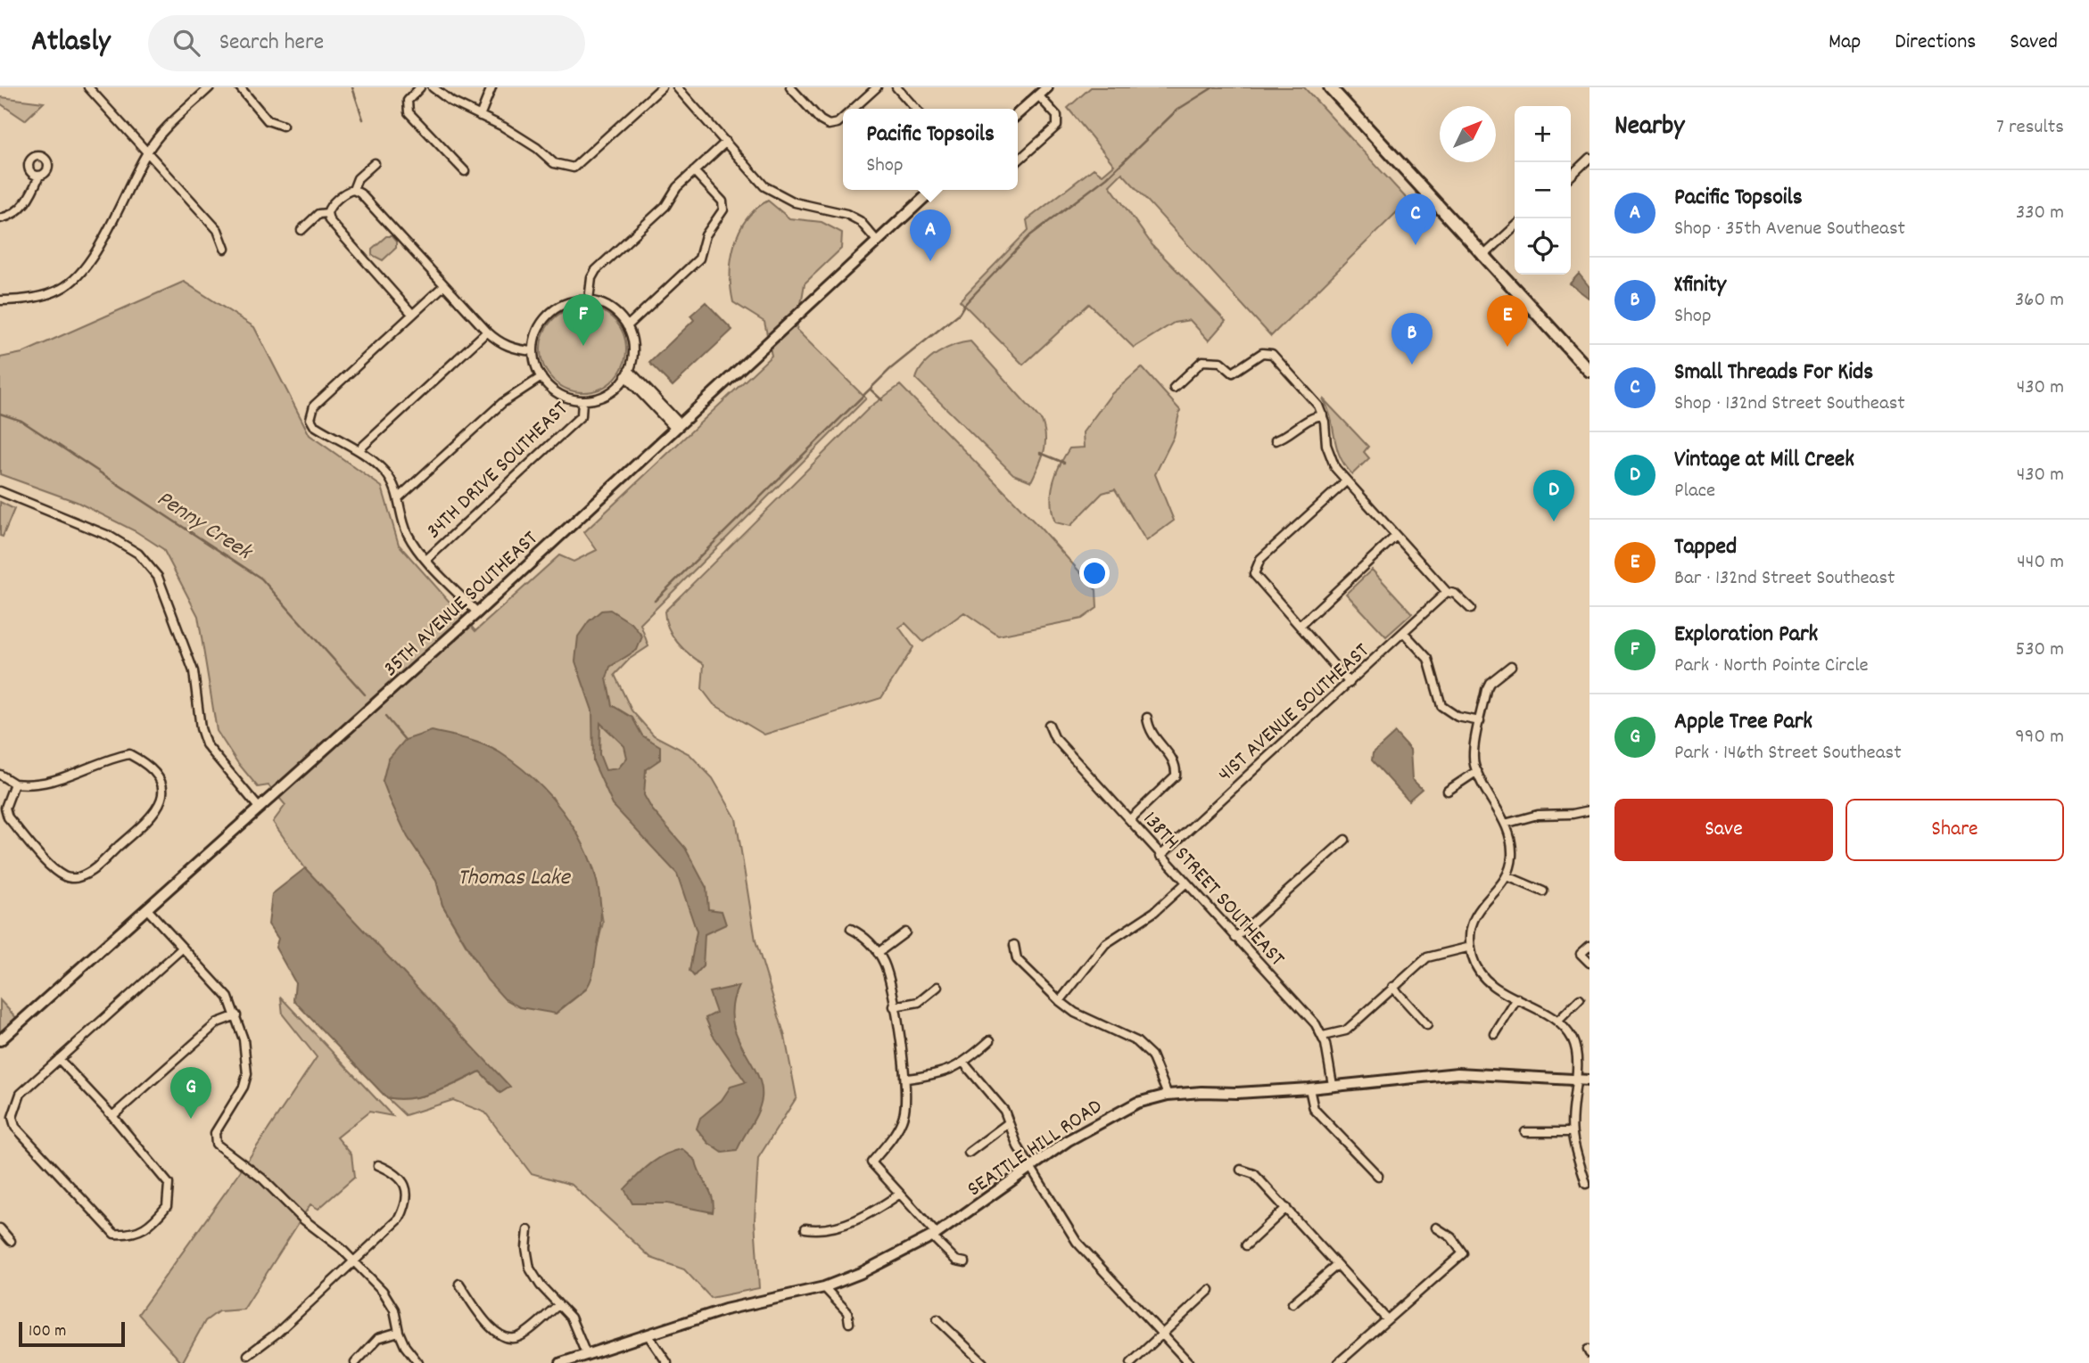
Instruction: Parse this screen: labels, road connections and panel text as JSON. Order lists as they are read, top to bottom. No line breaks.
{"streets":{"street":["34TH DRIVE SOUTHEAST","35TH AVENUE SOUTHEAST","41ST AVENUE SOUTHEAST","138TH STREET SOUTHEAST","SEATTLE HILL ROAD"]},"crossings":[["41ST AVENUE SOUTHEAST","138TH STREET SOUTHEAST"],["138TH STREET SOUTHEAST","SEATTLE HILL ROAD"]],"water":["Penny Creek","Thomas Lake"],"scale_bar":"100 m","north":"top right","page":{"header":"Atlasly","search":"Search here","nav":["Map","Directions","Saved"],"heading":["Nearby","7 results"],"map_buttons":["+","−"],"popup":["Pacific Topsoils","Shop"],"list":[{"mark":"A","name":"Pacific Topsoils","note":"Shop · 35th Avenue Southeast","value":"330 m"},{"mark":"B","name":"Xfinity","note":"Shop","value":"360 m"},{"mark":"C","name":"Small Threads For Kids","note":"Shop · 132nd Street Southeast","value":"430 m"},{"mark":"D","name":"Vintage at Mill Creek","note":"Place","value":"430 m"},{"mark":"E","name":"Tapped","note":"Bar · 132nd Street Southeast","value":"440 m"},{"mark":"F","name":"Exploration Park","note":"Park · North Pointe Circle","value":"530 m"},{"mark":"G","name":"Apple Tree Park","note":"Park · 146th Street Southeast","value":"990 m"}],"pins":["C","A","F","E","B","D","G"],"buttons":["Save","Share"],"scale":"100 m"}}
